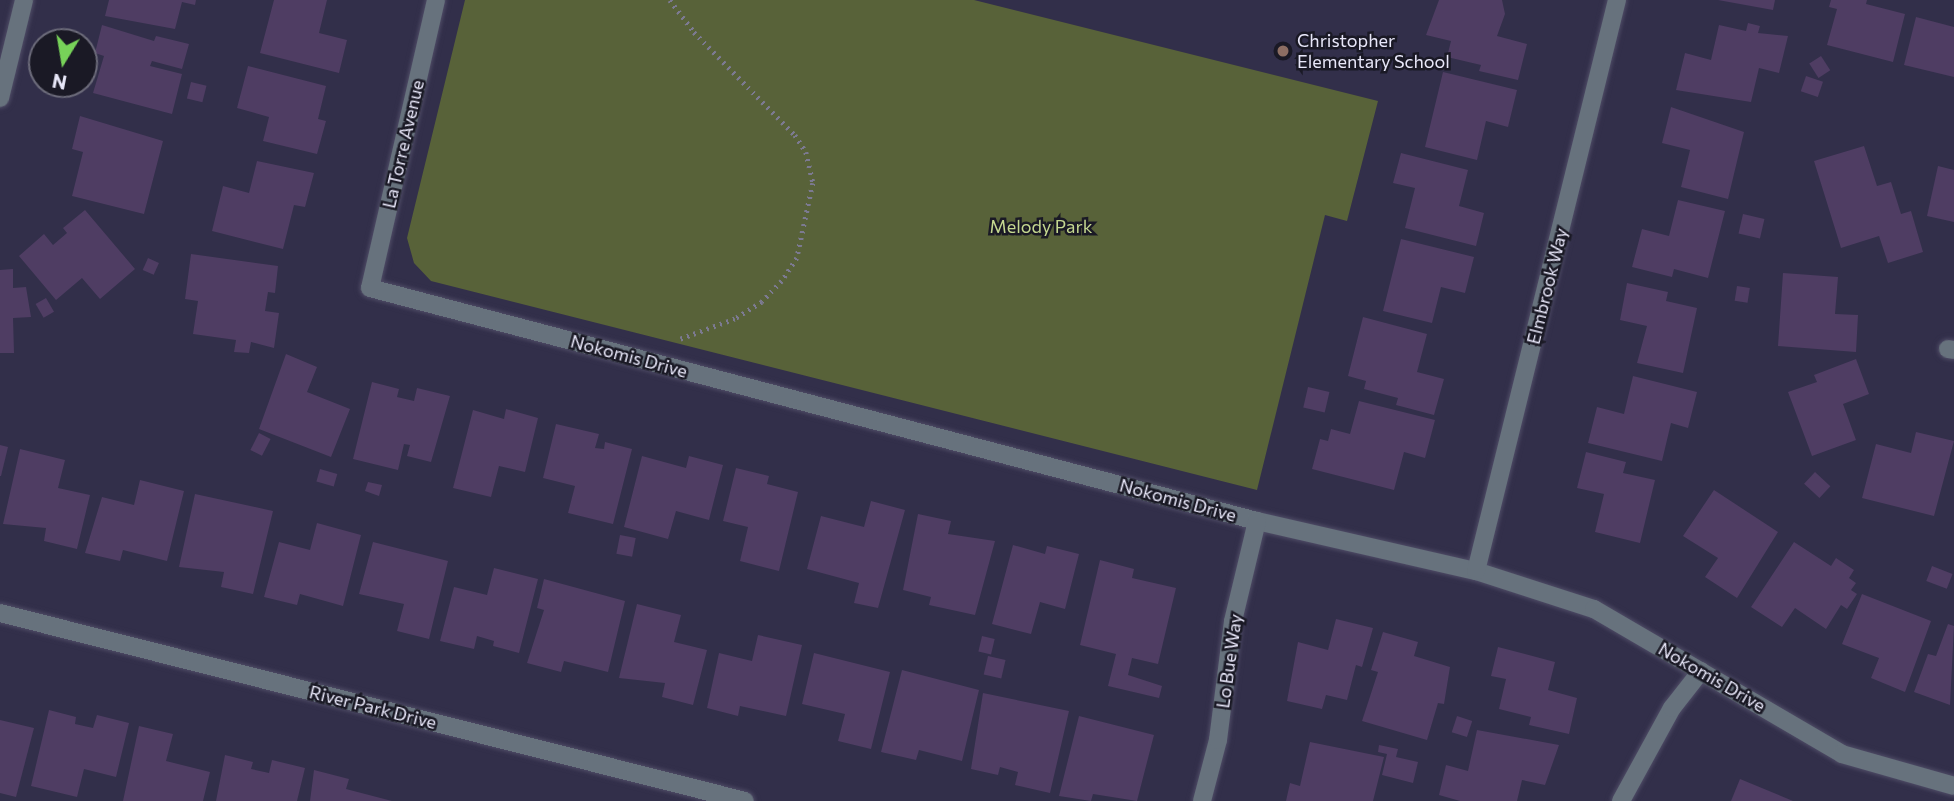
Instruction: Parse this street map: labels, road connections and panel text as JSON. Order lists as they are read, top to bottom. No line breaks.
{"streets":{"street":["La Torre Avenue","Elmbrook Way","Nokomis Drive","Lo Bue Way","River Park Drive"]},"crossings":[["La Torre Avenue","Nokomis Drive"],["Elmbrook Way","Nokomis Drive"],["Nokomis Drive","Lo Bue Way"]],"parks":["Melody Park"],"places":["Christopher Elementary School"],"north":"bottom"}
